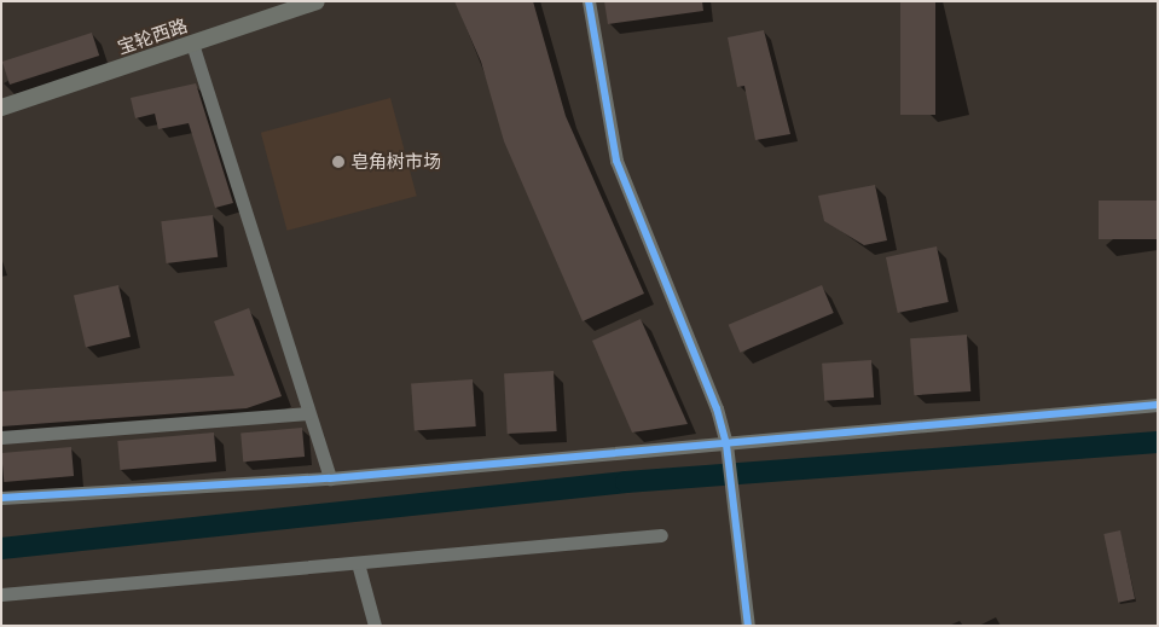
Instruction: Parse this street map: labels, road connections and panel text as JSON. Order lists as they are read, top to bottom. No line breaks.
{"streets":{"main road":["宝轮西路"]},"places":["皂角树市场"]}
